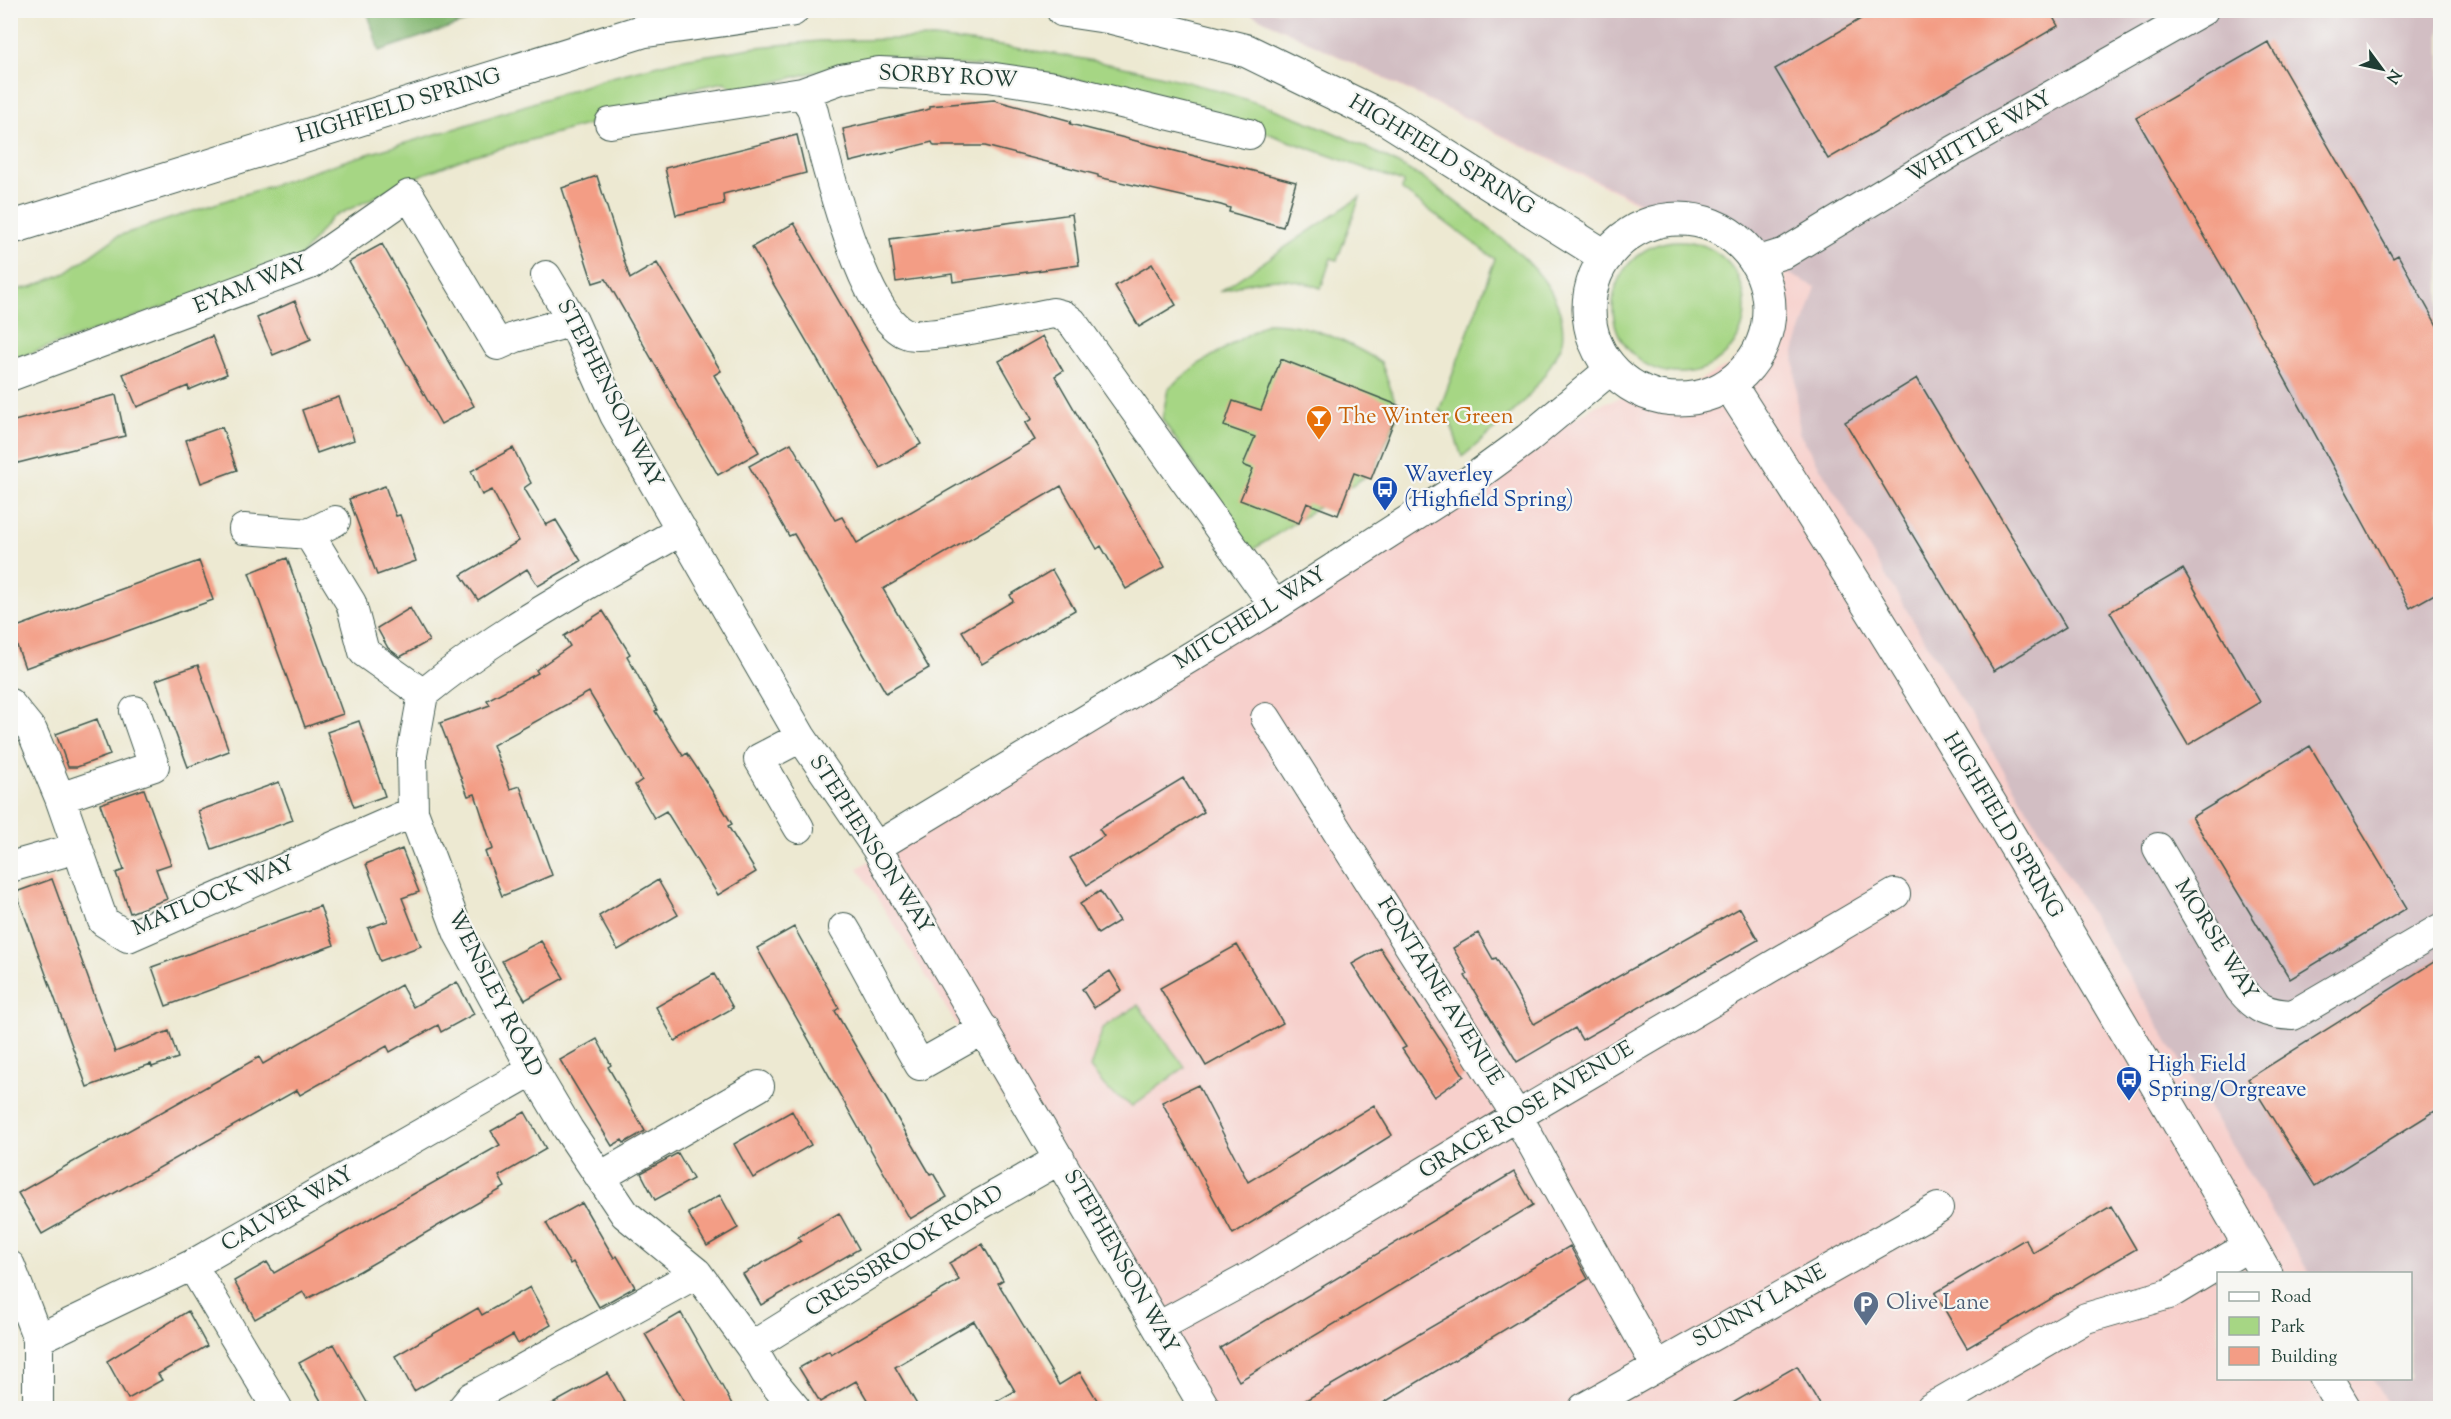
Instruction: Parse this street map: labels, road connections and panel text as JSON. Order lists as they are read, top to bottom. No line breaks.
{"streets":{"main road":["HIGHFIELD SPRING"],"street":["SORBY ROW","WHITTLE WAY","EYAM WAY","STEPHENSON WAY","MITCHELL WAY","MATLOCK WAY","MORSE WAY","FONTAINE AVENUE","WENSLEY ROAD","GRACE ROSE AVENUE","CALVER WAY","CRESSBROOK ROAD","SUNNY LANE"]},"crossings":[["HIGHFIELD SPRING","WHITTLE WAY"],["HIGHFIELD SPRING","MITCHELL WAY"],["WHITTLE WAY","MITCHELL WAY"],["EYAM WAY","STEPHENSON WAY"],["STEPHENSON WAY","MITCHELL WAY"],["STEPHENSON WAY","GRACE ROSE AVENUE"],["STEPHENSON WAY","CRESSBROOK ROAD"],["MATLOCK WAY","WENSLEY ROAD"],["FONTAINE AVENUE","GRACE ROSE AVENUE"],["FONTAINE AVENUE","SUNNY LANE"],["WENSLEY ROAD","CALVER WAY"],["WENSLEY ROAD","CRESSBROOK ROAD"]],"places":{"bar":["The Winter Green"],"bus stop":["Waverley (Highfield Spring)","High Field Spring/Orgreave"],"parking":["Olive Lane"]},"legend":["Road","Park","Building"],"north":"bottom right"}
